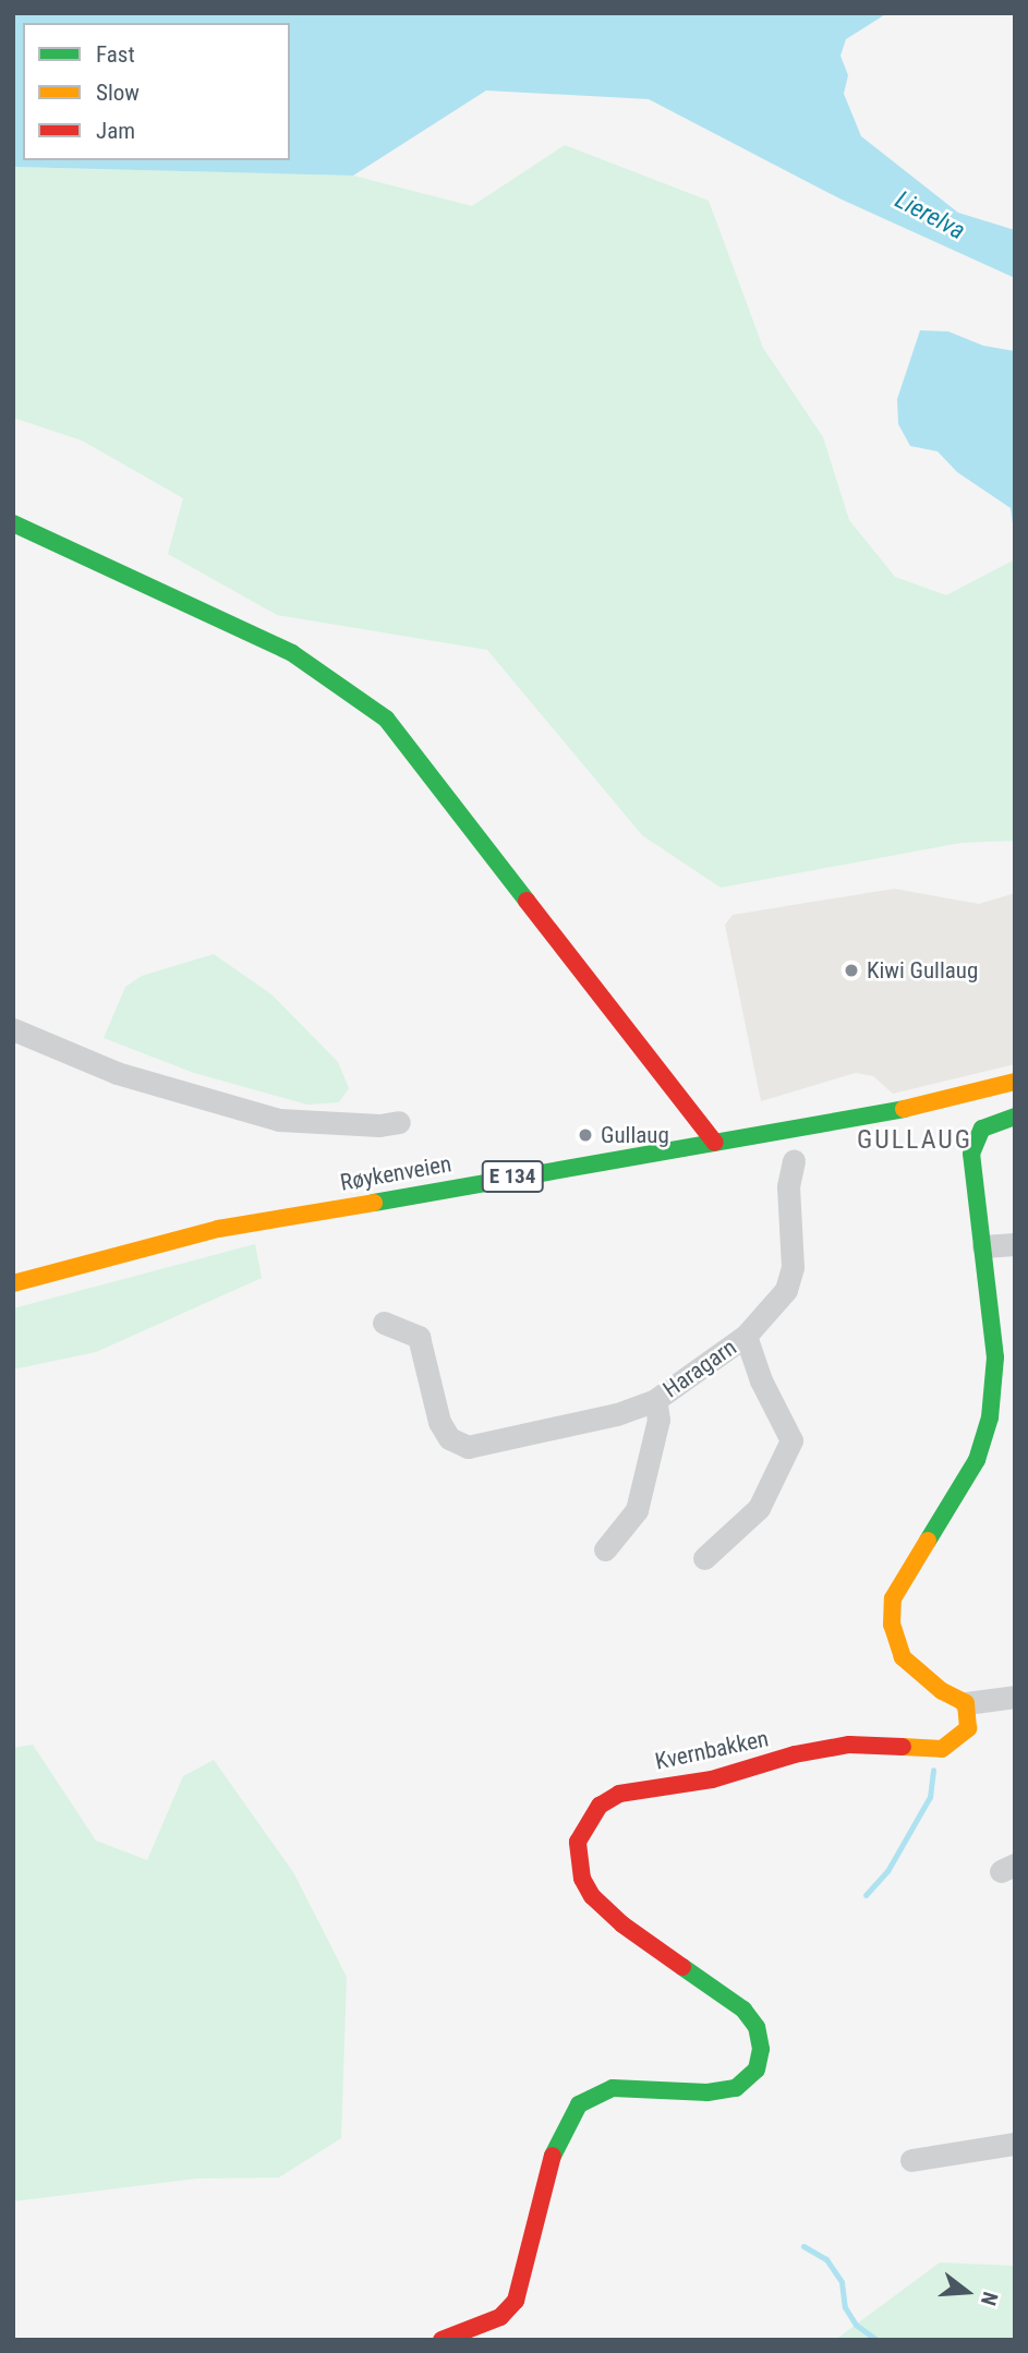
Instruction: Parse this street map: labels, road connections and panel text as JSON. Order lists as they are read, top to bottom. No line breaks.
{"streets":{"main road":["Røykenveien","E 134","Kvernbakken"],"street":["Haragarn"]},"districts":["GULLAUG"],"water":["Lierelva"],"places":["Kiwi Gullaug","Gullaug"],"legend":["Fast","Slow","Jam"],"north":"right"}
